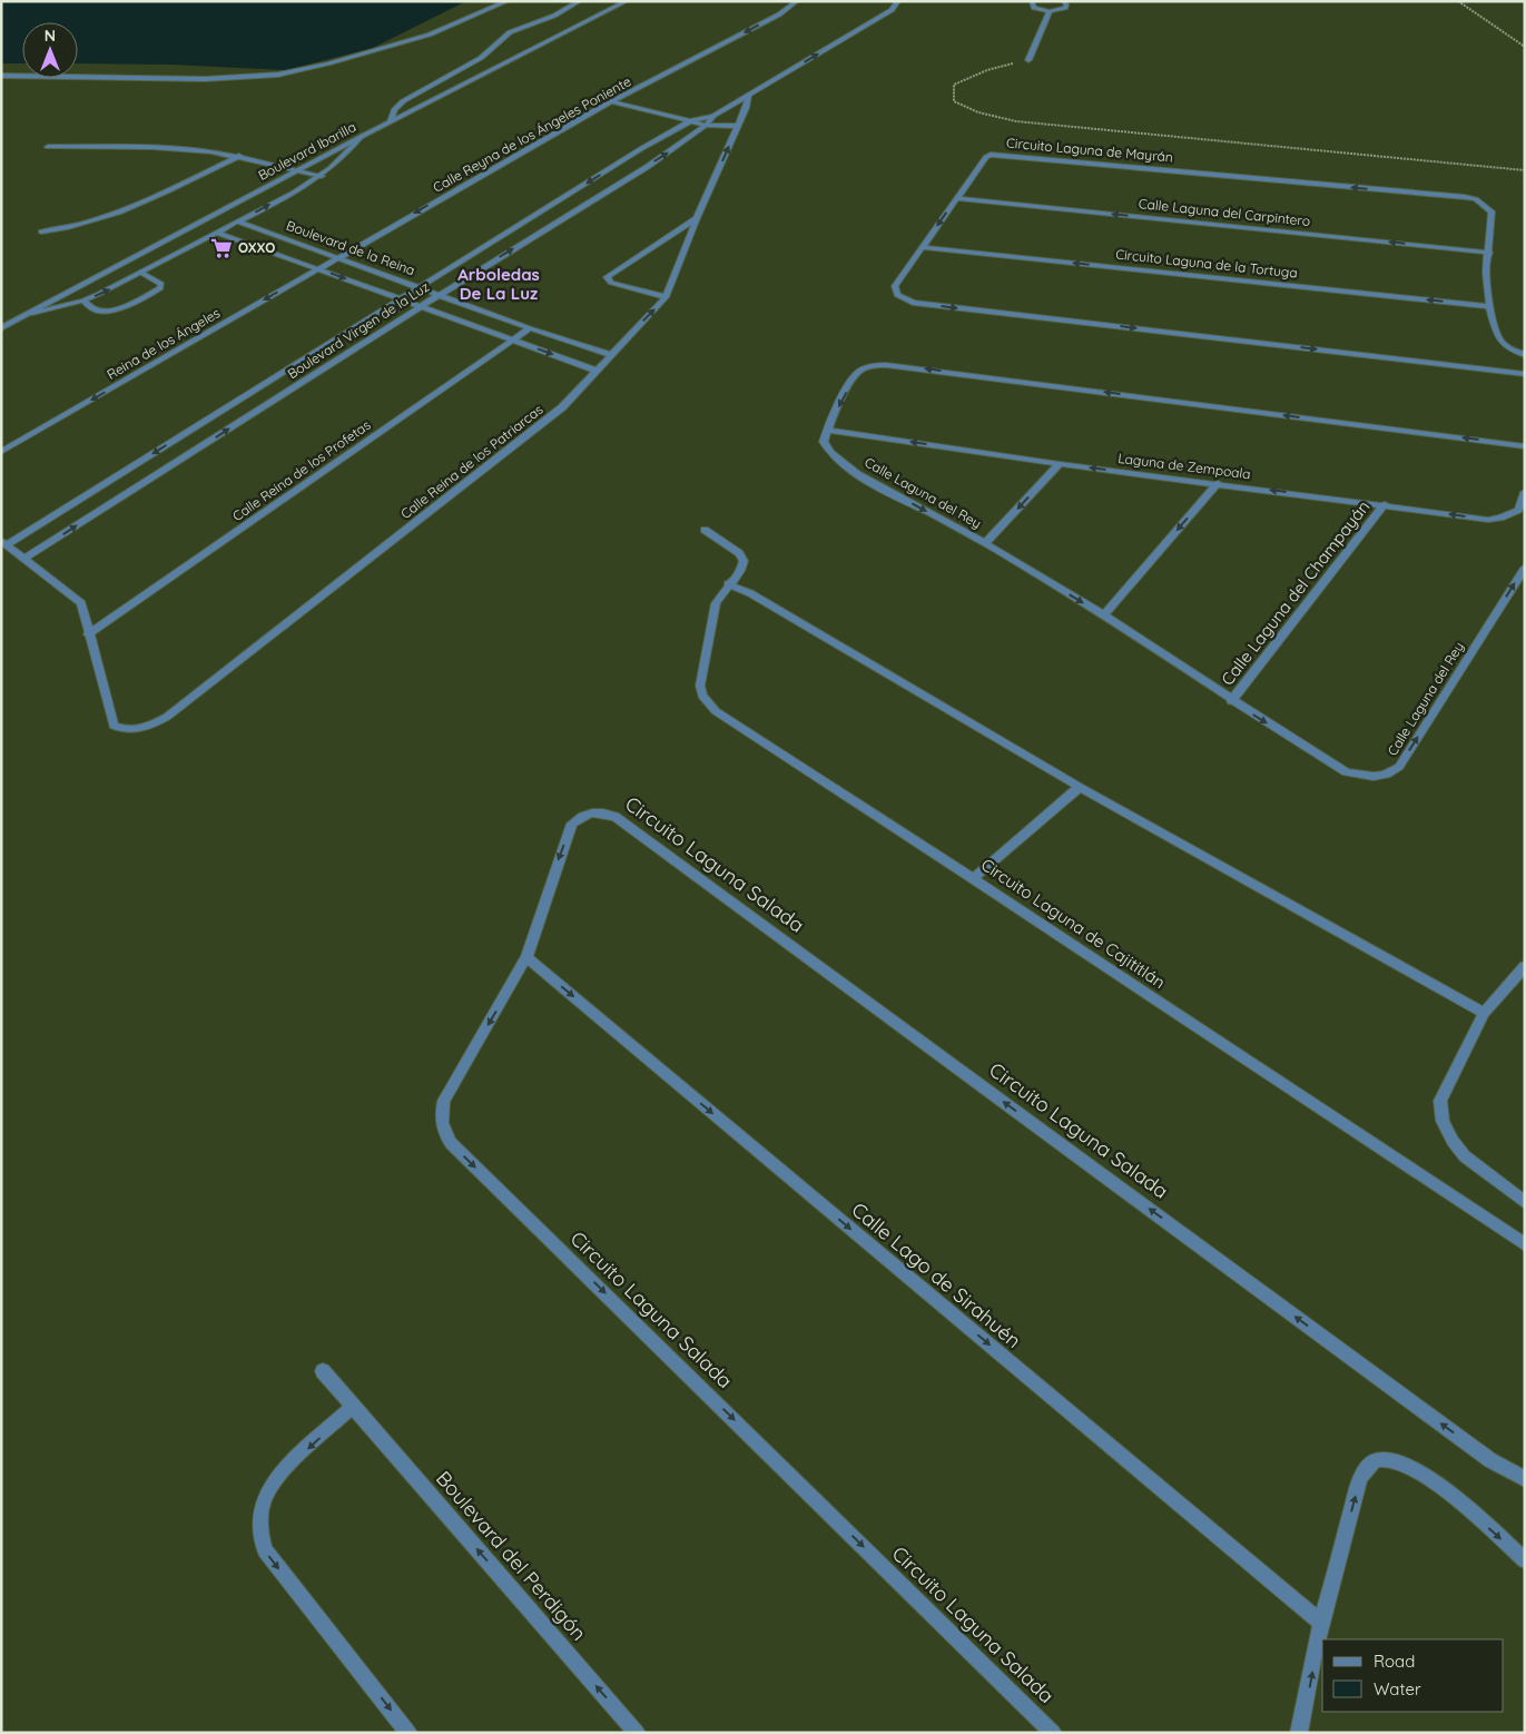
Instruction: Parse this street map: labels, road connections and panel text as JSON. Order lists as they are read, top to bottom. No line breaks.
{"streets":{"street":["Calle Reyna de los Ángeles Poniente","Circuito Laguna de Mayrán","Boulevard Ibarilla","Calle Laguna del Carpintero","Boulevard de la Reina","Circuito Laguna de la Tortuga","Boulevard Virgen de la Luz","Reina de los Ángeles","Calle Reina de los Patriarcas","Laguna de Zempoala","Calle Reina de los Profetas","Calle Laguna del Rey","Calle Laguna del Champayán","Circuito Laguna Salada","Circuito Laguna de Cajititlán","Calle Lago de Sirahuén","Boulevard del Perdigón"]},"crossings":[["Calle Reyna de los Ángeles Poniente","Boulevard de la Reina"],["Calle Reyna de los Ángeles Poniente","Reina de los Ángeles"],["Circuito Laguna de Mayrán","Calle Laguna del Carpintero"],["Circuito Laguna de Mayrán","Circuito Laguna de la Tortuga"],["Boulevard de la Reina","Boulevard Virgen de la Luz"],["Boulevard de la Reina","Reina de los Ángeles"],["Boulevard de la Reina","Calle Reina de los Patriarcas"],["Boulevard de la Reina","Calle Reina de los Profetas"],["Calle Reina de los Patriarcas","Calle Reina de los Profetas"],["Laguna de Zempoala","Calle Laguna del Rey"],["Laguna de Zempoala","Calle Laguna del Champayán"],["Calle Laguna del Rey","Calle Laguna del Champayán"],["Circuito Laguna Salada","Calle Lago de Sirahuén"]],"one_way":["Calle Laguna del Carpintero","Circuito Laguna de la Tortuga","Calle Lago de Sirahuén","Boulevard del Perdigón"],"districts":["Arboledas De La Luz"],"places":{"supermarket":["OXXO"]},"legend":["Road","Water"],"north":"top"}
